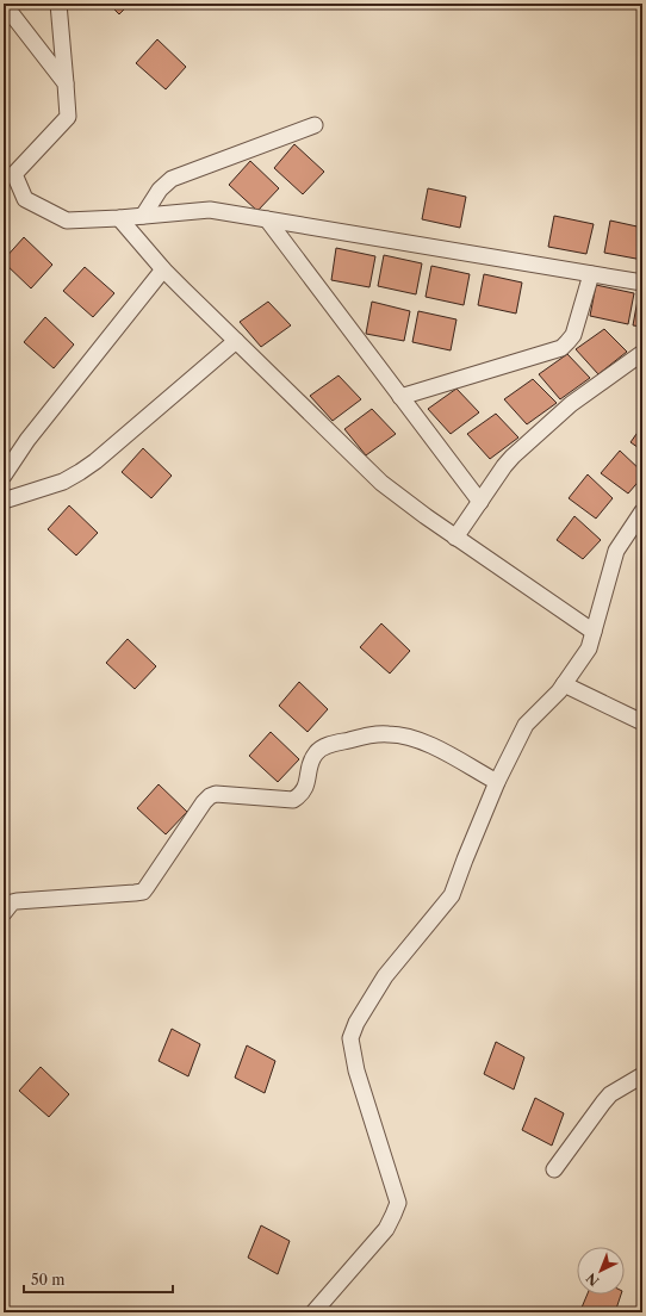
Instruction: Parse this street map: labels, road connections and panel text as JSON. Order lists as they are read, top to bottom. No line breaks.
{"scale_bar":"50 m","north":"bottom left"}
